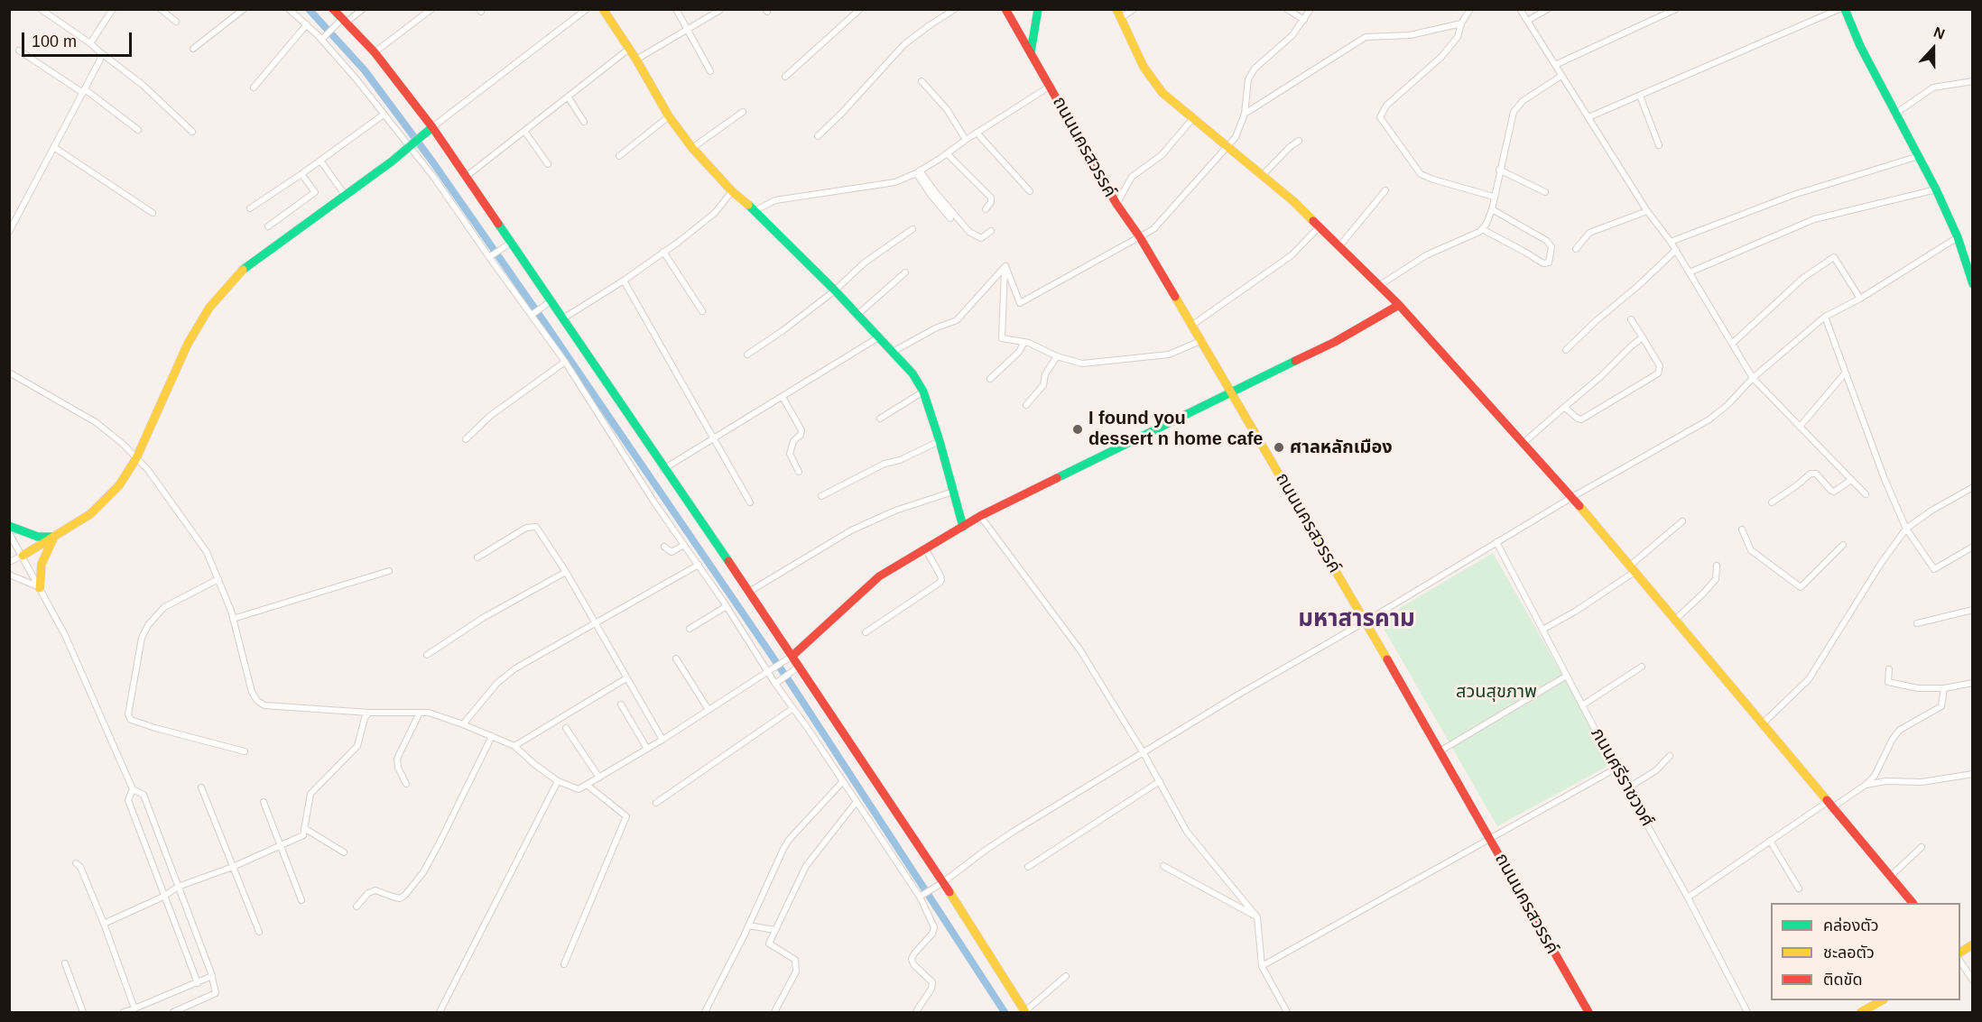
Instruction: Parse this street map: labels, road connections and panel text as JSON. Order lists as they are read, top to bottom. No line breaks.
{"streets":{"street":["ถนนนครสวรรค์","ภนนศรีราชวงศ์"]},"districts":["มหาสารคาม"],"parks":["สวนสุขภาพ"],"places":["I found you dessert n home cafe","ศาลหลักเมือง"],"legend":["คล่องตัว","ชะลอตัว","ติดขัด"],"scale_bar":"100 m","north":"top"}
